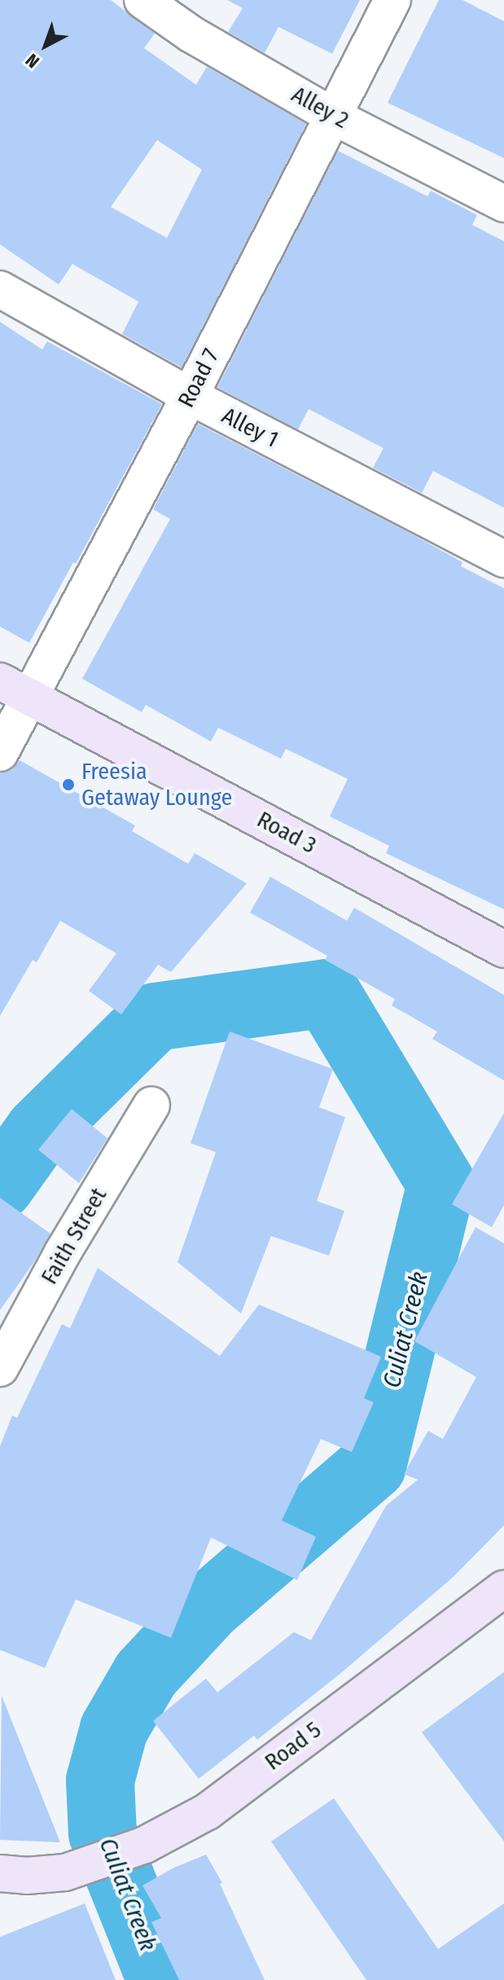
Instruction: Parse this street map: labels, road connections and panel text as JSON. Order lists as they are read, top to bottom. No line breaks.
{"streets":{"street":["Alley 2","Road 7","Alley 1","Road 3","Faith Street","Road 5"]},"crossings":[["Alley 2","Road 7"],["Road 7","Alley 1"],["Road 7","Road 3"]],"water":["Culiat Creek"],"places":["Freesia Getaway Lounge"],"north":"bottom left"}
